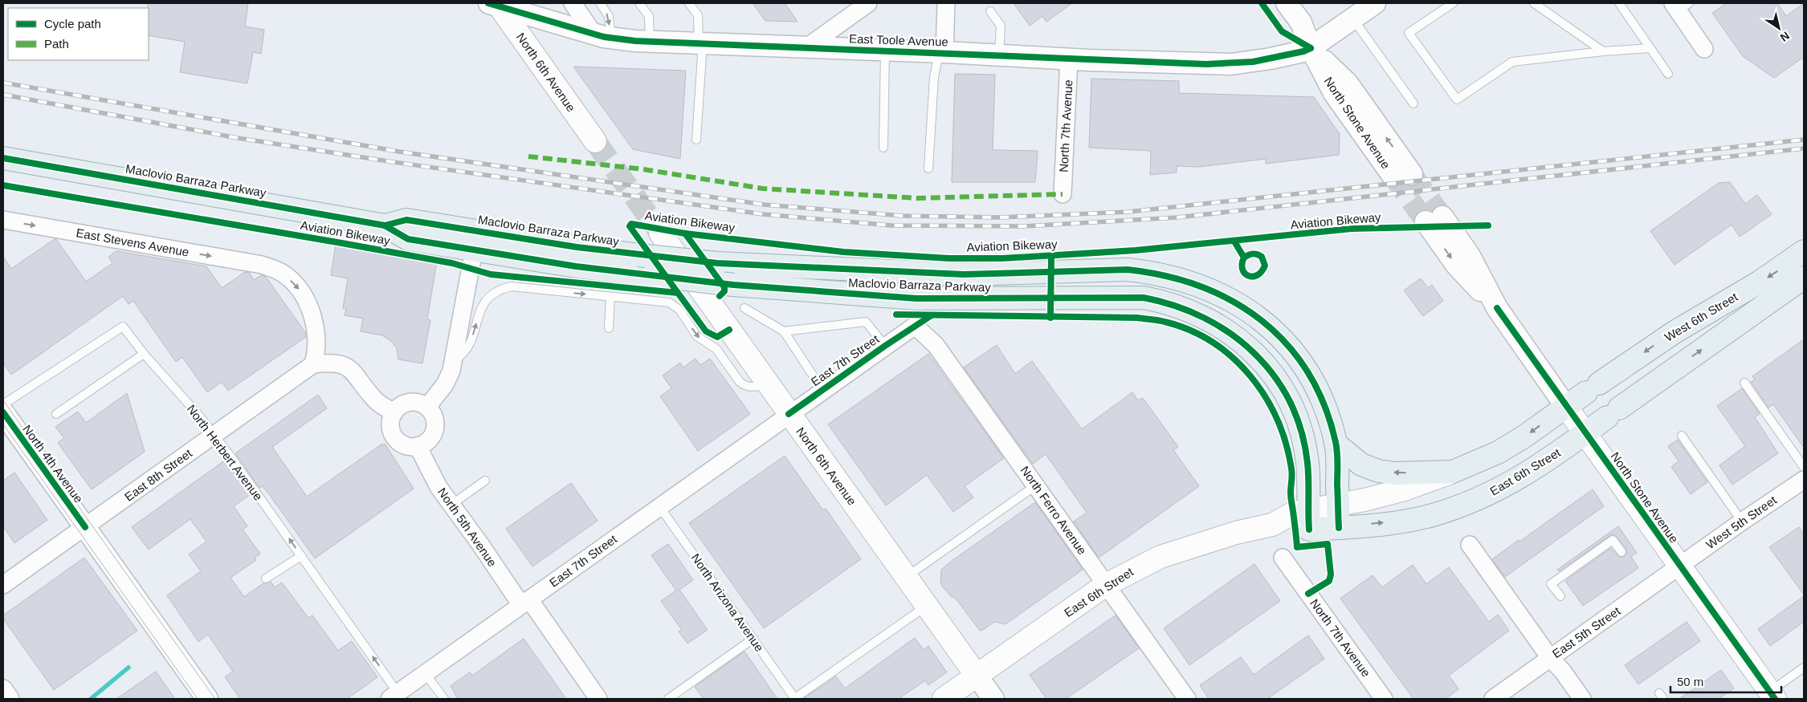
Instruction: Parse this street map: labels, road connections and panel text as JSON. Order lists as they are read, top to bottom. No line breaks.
{"streets":{"main road":["North 6th Avenue","North Stone Avenue","Maclovio Barraza Parkway","West 6th Street","East 6th Street"],"street":["East Toole Avenue","North 7th Avenue","East Stevens Avenue","East 7th Street","North 4th Avenue","East 8th Street","North Ferro Avenue","West 5th Street","North 5th Avenue","East 5th Street"],"lane":["North Herbert Avenue","North Arizona Avenue"],"cycle path":["Aviation Bikeway"]},"crossings":[["East Toole Avenue","North 6th Avenue"],["East Toole Avenue","North Stone Avenue"],["East Toole Avenue","North 7th Avenue"],["North 6th Avenue","East 7th Street"],["North 6th Avenue","East 6th Street"],["North Stone Avenue","West 6th Street"],["North Stone Avenue","East 6th Street"],["North Stone Avenue","West 5th Street"],["North Stone Avenue","East 5th Street"],["Maclovio Barraza Parkway","East 6th Street"],["East Stevens Avenue","East 8th Street"],["West 6th Street","East 6th Street"],["East 7th Street","North Herbert Avenue"],["East 7th Street","North Ferro Avenue"],["East 7th Street","North 5th Avenue"],["East 7th Street","North Arizona Avenue"],["North Herbert Avenue","East 8th Street"],["North 4th Avenue","East 8th Street"],["East 6th Street","North Ferro Avenue"],["West 5th Street","East 5th Street"]],"one_way":["East Stevens Avenue","North Herbert Avenue"],"legend":["Cycle path","Path"],"scale_bar":"50 m","north":"bottom right"}
